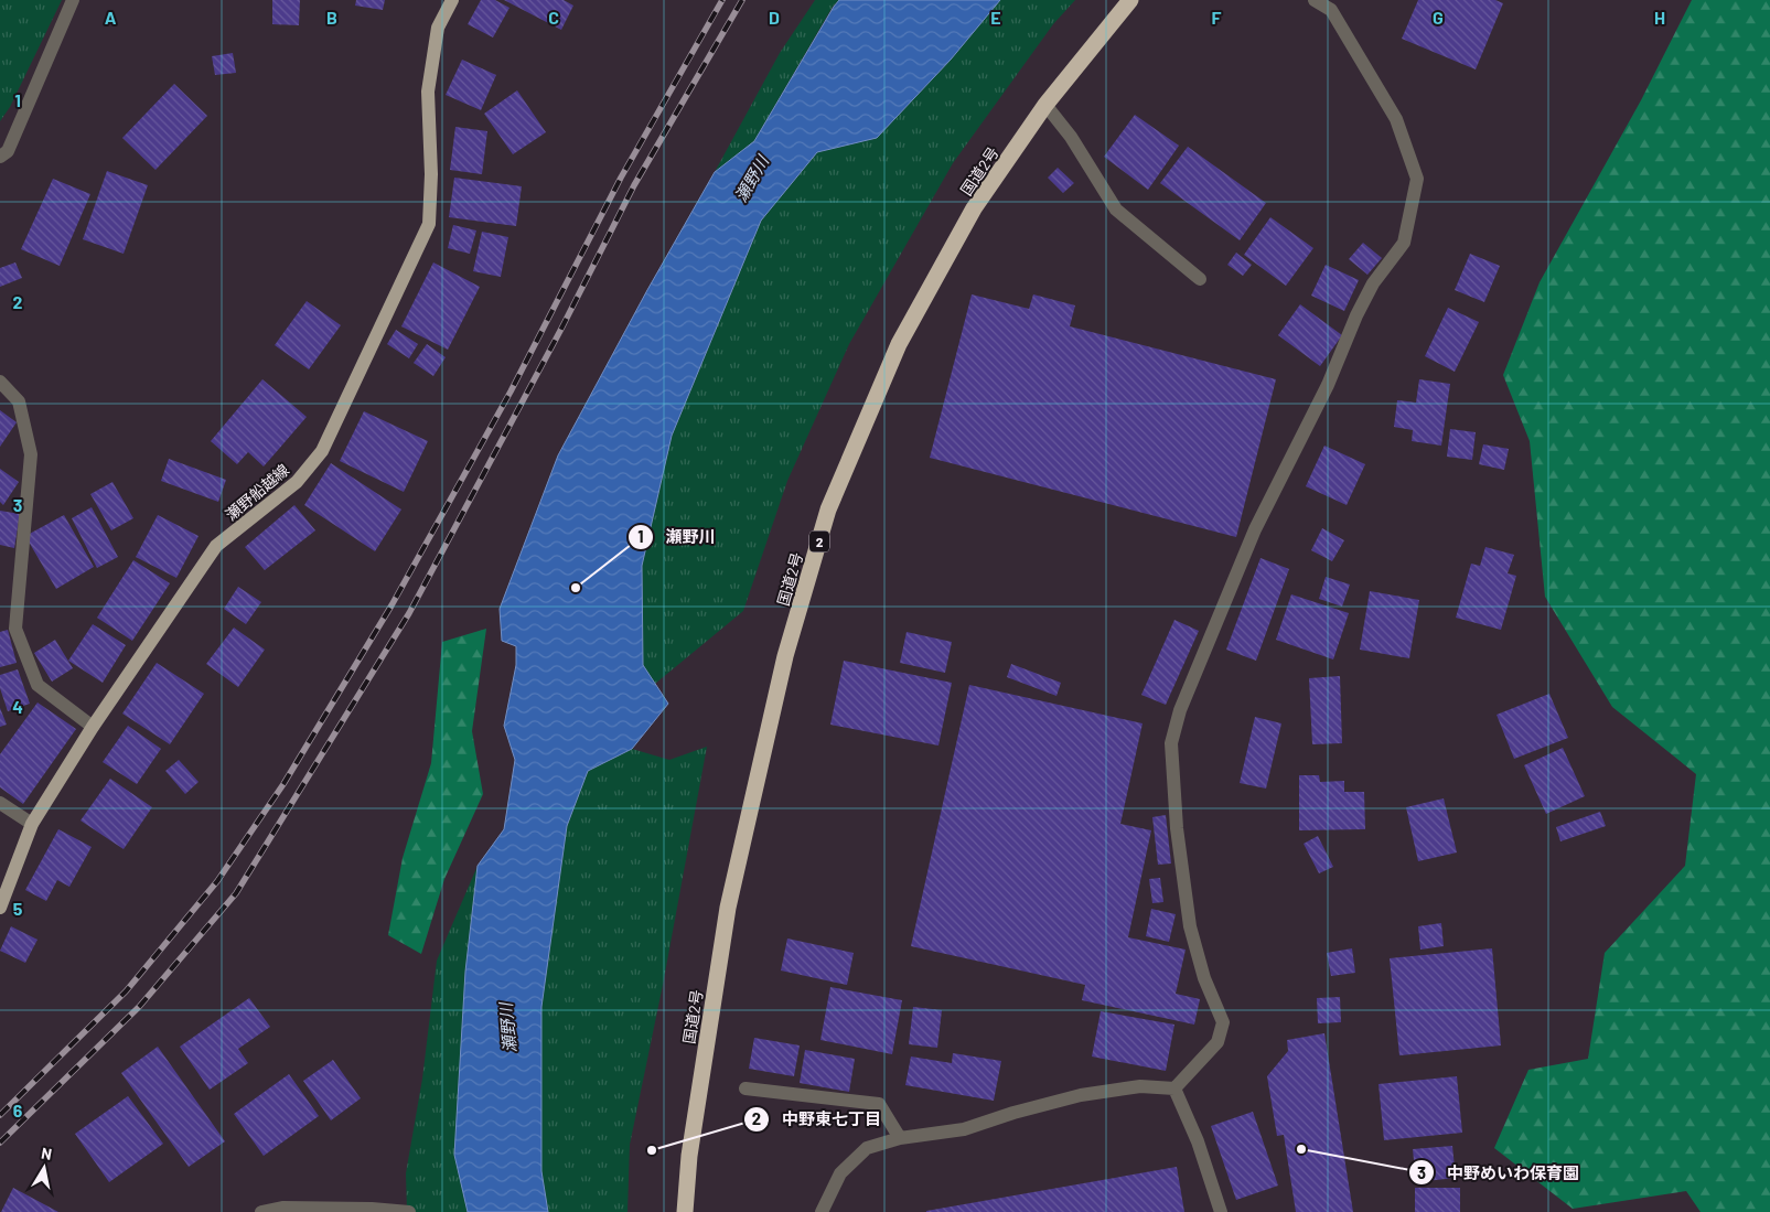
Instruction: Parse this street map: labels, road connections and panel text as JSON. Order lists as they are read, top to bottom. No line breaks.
{"streets":{"highway":["国道2号","2"],"main road":["瀬野船越線"]},"water":["瀬野川"],"places":["瀬野川","中野めいわ保育園","中野東七丁目"],"north":"top","grid":{"columns":["A","B","C","D","E","F","G","H"],"rows":["1","2","3","4","5","6"]}}
